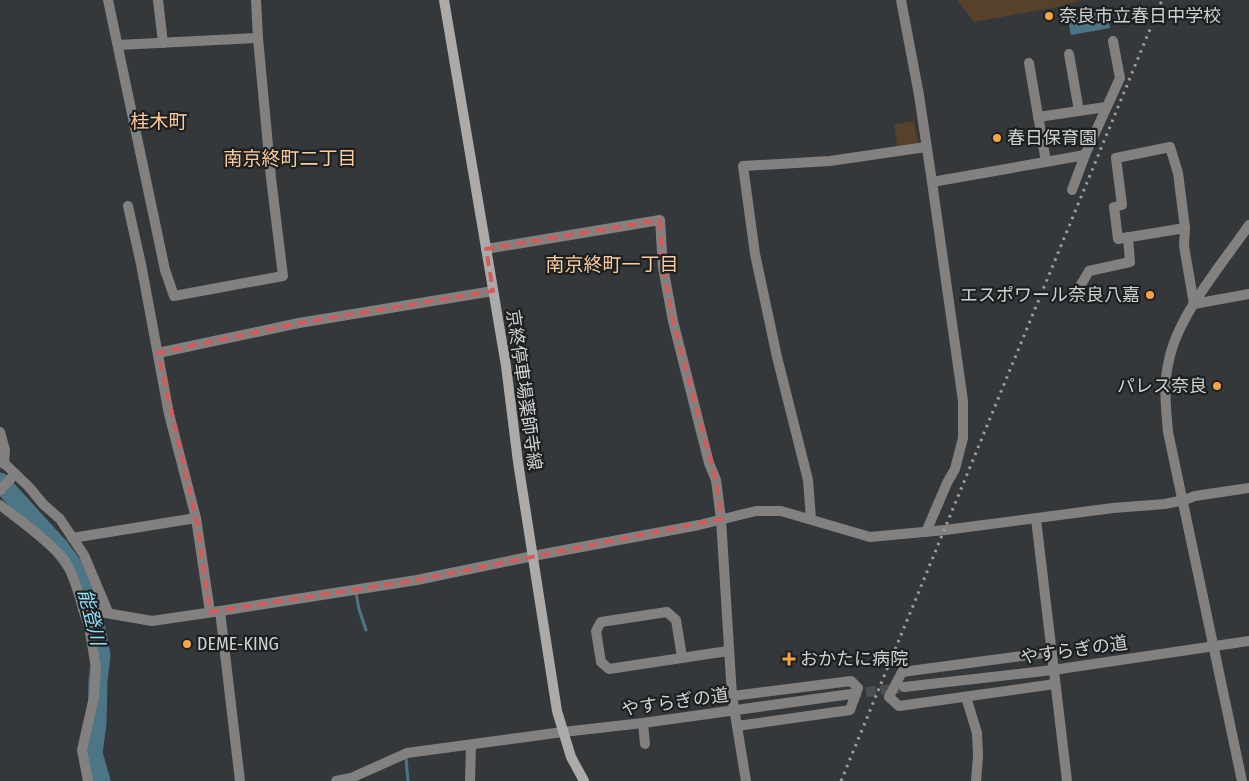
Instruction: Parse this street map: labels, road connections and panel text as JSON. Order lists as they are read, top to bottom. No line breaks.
{"streets":{"main road":["京終停車場薬師寺線"],"street":["やすらぎの道"]},"crossings":[["京終停車場薬師寺線","やすらぎの道"]],"districts":["桂木町","南京終町二丁目","南京終町一丁目"],"water":["能登川"],"places":{"other":["奈良市立春日中学校","春日保育園","エスポワール奈良八嘉","パレス奈良","DEME-KING"],"health":["おかたに病院"]}}
